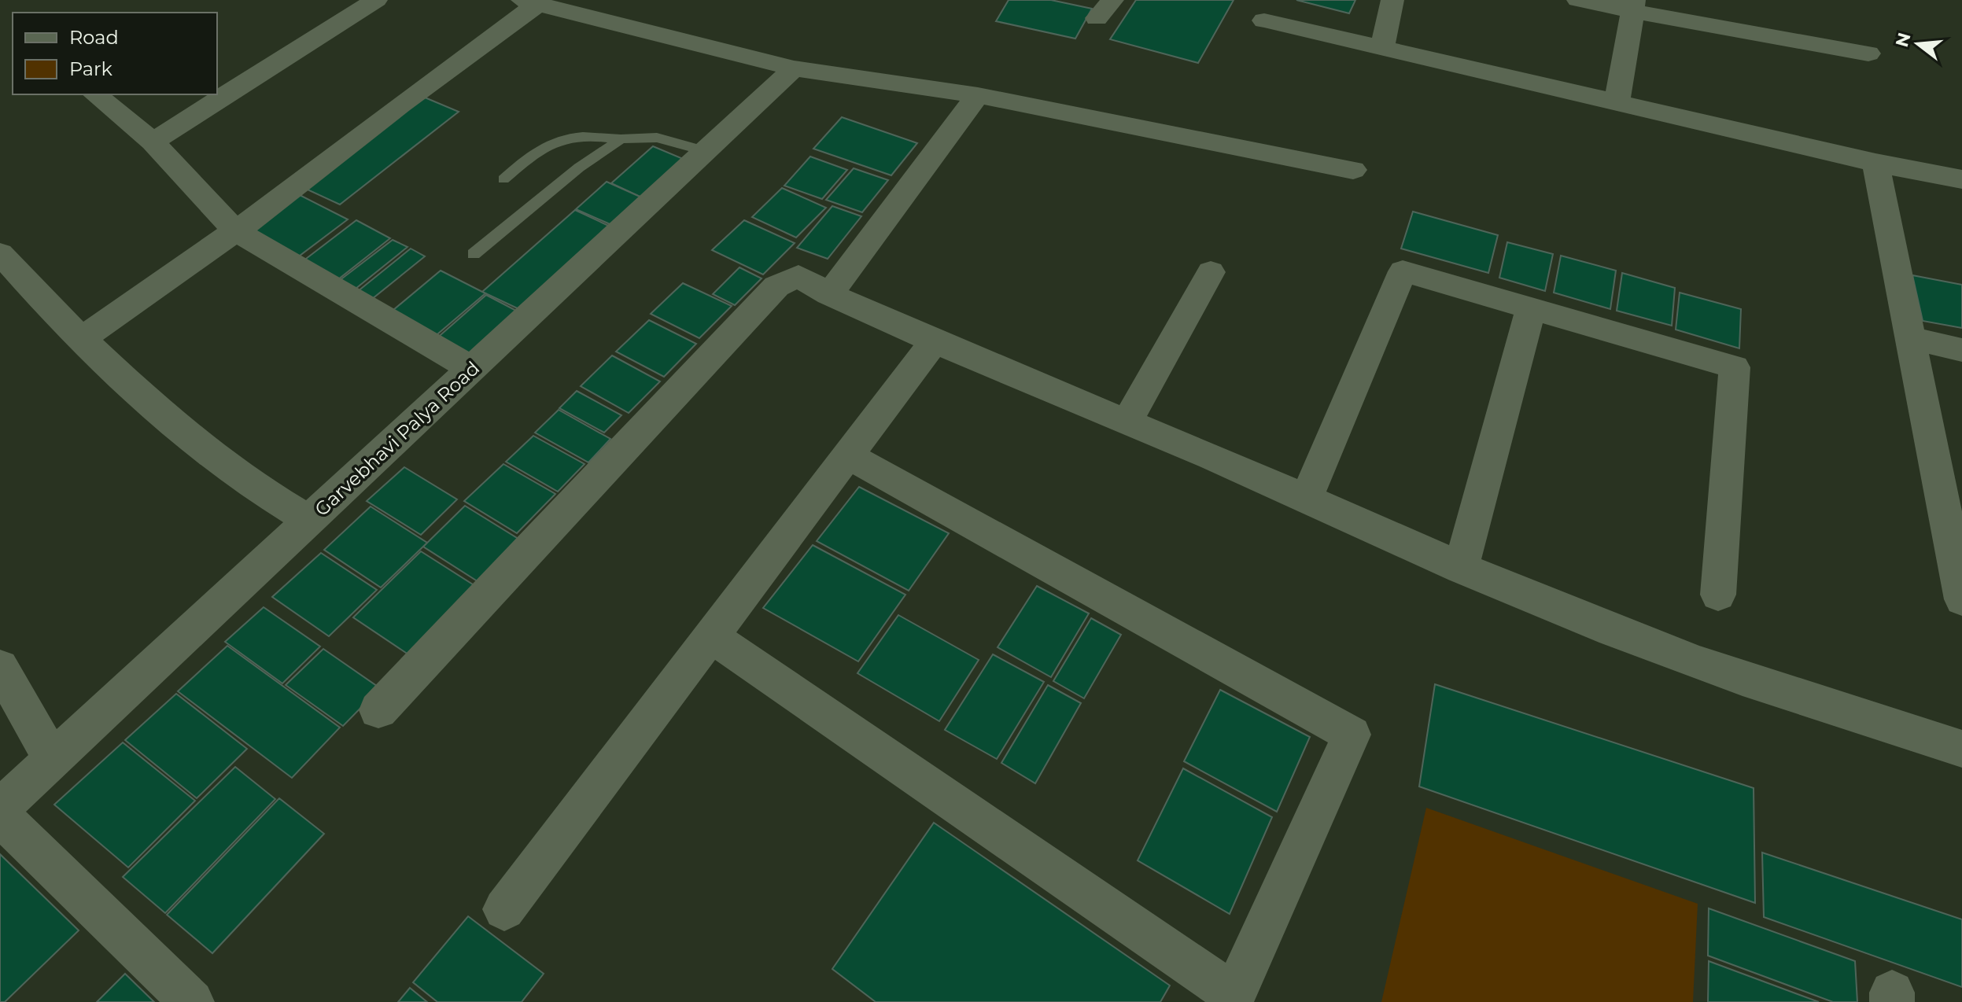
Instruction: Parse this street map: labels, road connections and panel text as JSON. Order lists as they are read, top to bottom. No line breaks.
{"streets":{"street":["Garvebhavi Palya Road"]},"legend":["Road","Park"],"north":"left"}
